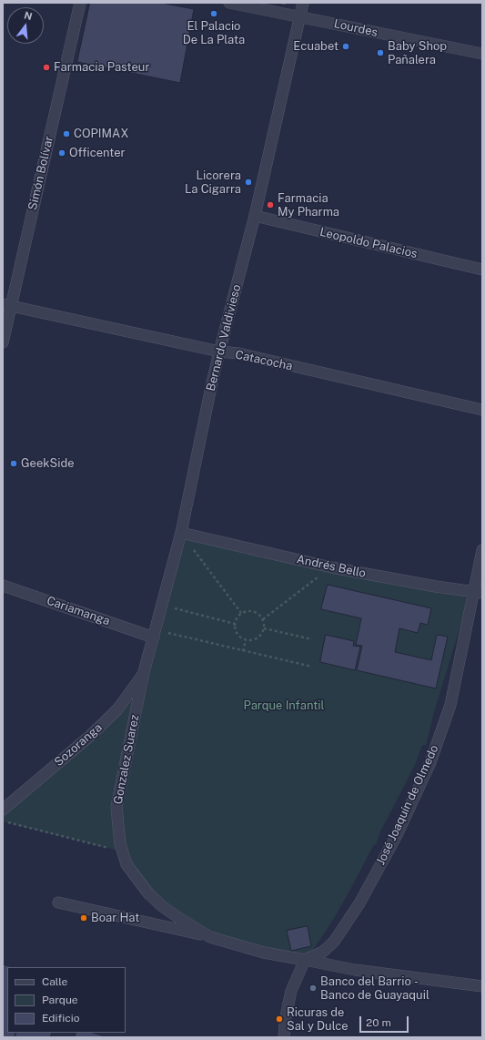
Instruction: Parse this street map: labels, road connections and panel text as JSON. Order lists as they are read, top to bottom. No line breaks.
{"streets":{"street":["Lourdes","Simón Bolívar","Leopoldo Palacios","Bernardo Valdivieso","Catacocha","Andrés Bello","Cariamanga","Sozoranga","Gonzalez Suarez","José Joaquín de Olmedo"]},"crossings":[["Lourdes","Bernardo Valdivieso"],["Simón Bolívar","Catacocha"],["Leopoldo Palacios","Bernardo Valdivieso"],["Bernardo Valdivieso","Catacocha"],["Bernardo Valdivieso","Andrés Bello"],["Bernardo Valdivieso","Cariamanga"],["Bernardo Valdivieso","Sozoranga"],["Bernardo Valdivieso","Gonzalez Suarez"],["Andrés Bello","José Joaquín de Olmedo"],["Sozoranga","Gonzalez Suarez"],["Gonzalez Suarez","José Joaquín de Olmedo"]],"parks":["Parque Infantil"],"places":["El Palacio De La Plata","Ecuabet","Baby Shop Pañalera","Farmacia Pasteur","COPIMAX","Officenter","Licorera La Cigarra","Farmacia My Pharma","GeekSide","Boar Hat","Banco del Barrio - Banco de Guayaquil","Ricuras de Sal y Dulce"],"legend":["Calle","Parque","Edificio"],"scale_bar":"20 m","north":"top"}
